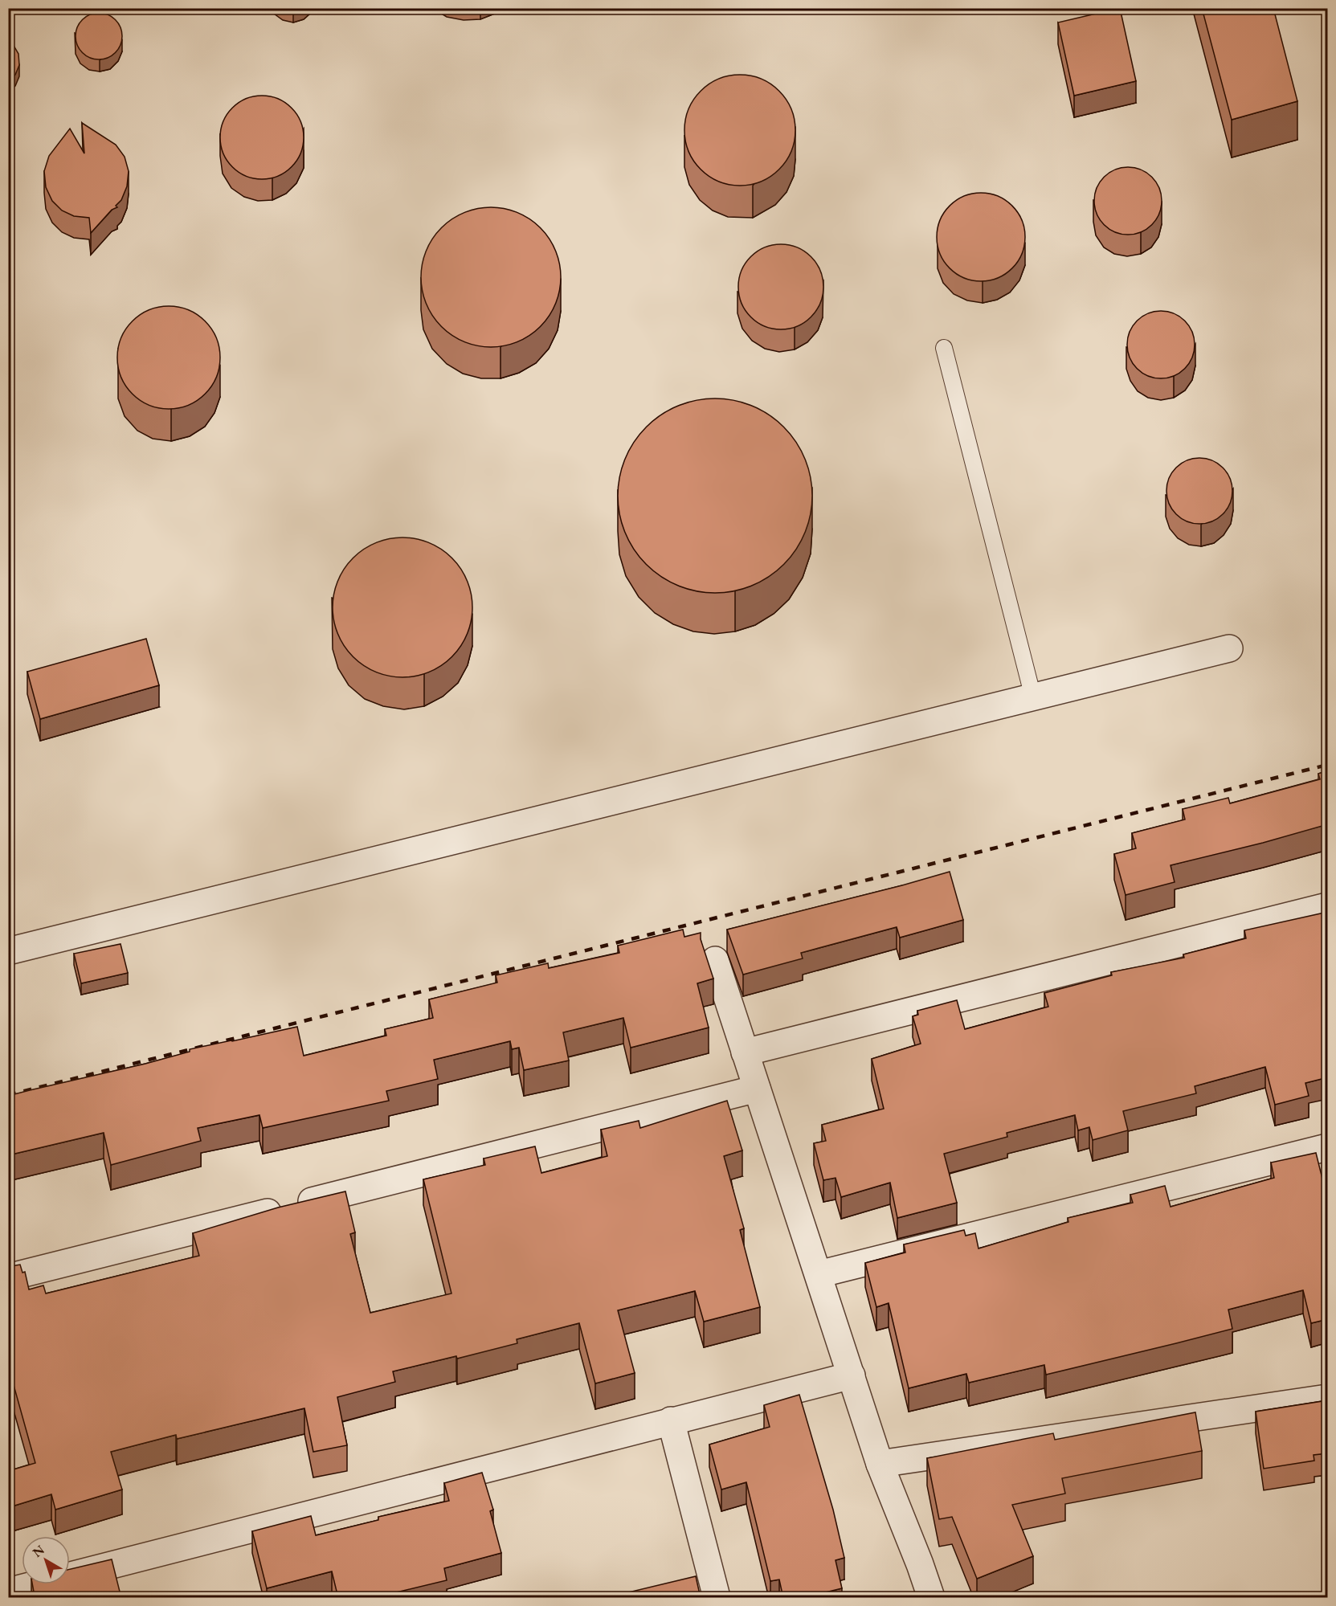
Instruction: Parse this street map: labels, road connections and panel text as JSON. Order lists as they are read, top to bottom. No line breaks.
{"north":"top left"}
